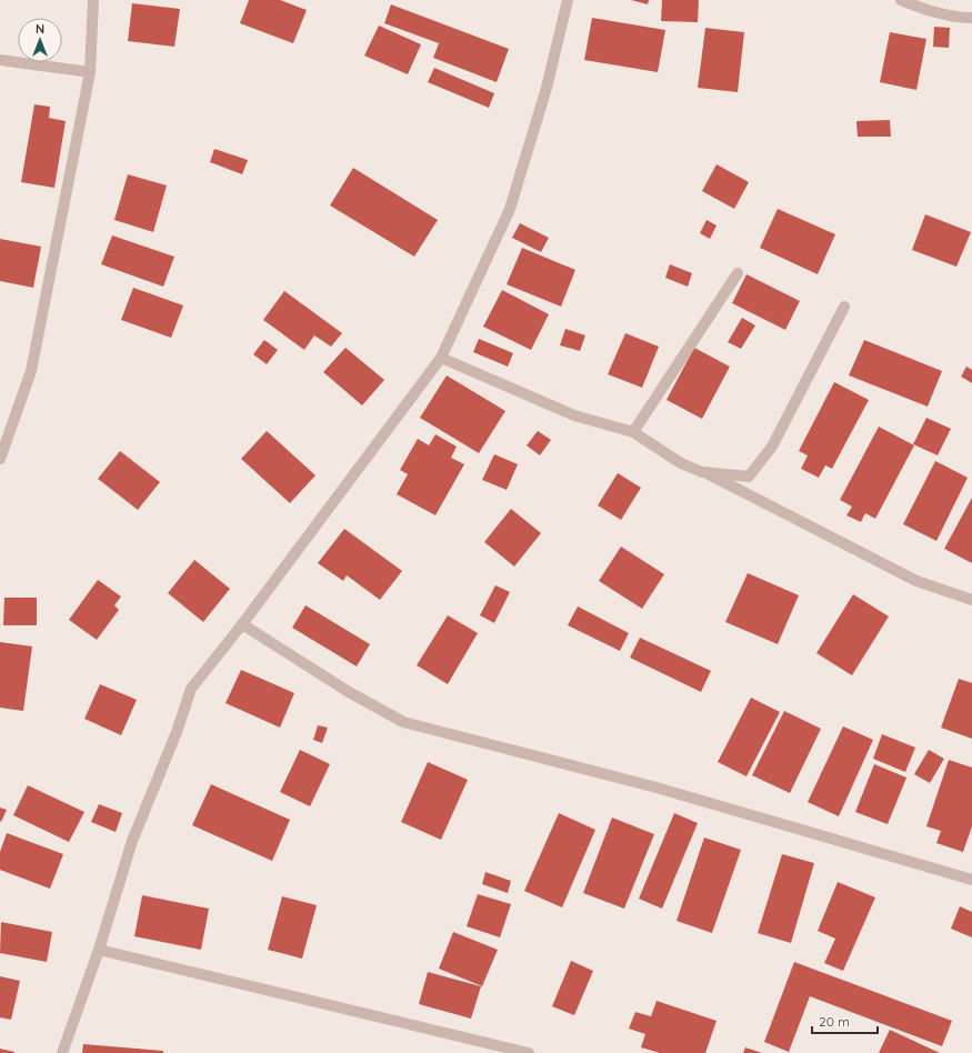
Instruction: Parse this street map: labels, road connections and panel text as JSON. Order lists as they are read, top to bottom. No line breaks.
{"scale_bar":"20 m","north":"top"}
